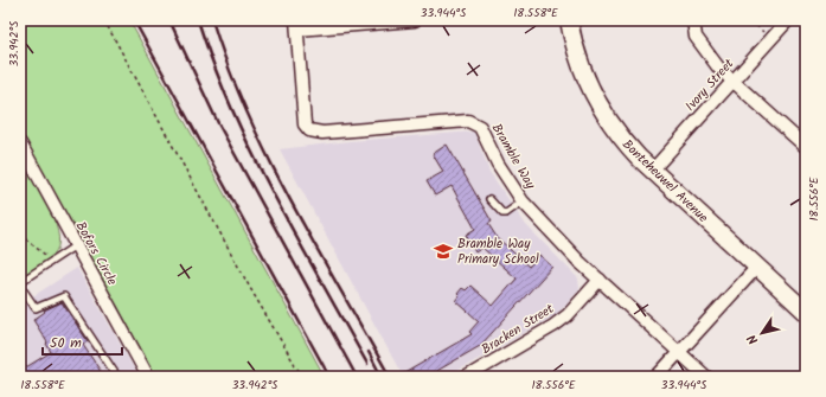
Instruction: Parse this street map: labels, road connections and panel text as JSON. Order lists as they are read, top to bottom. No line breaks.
{"streets":{"street":["Ivory Street","Bramble Way","Bonteheuwel Avenue","Bofors Circle","Bracken Street"]},"crossings":[["Ivory Street","Bonteheuwel Avenue"],["Bramble Way","Bracken Street"]],"places":{"school or university":["Bramble Way Primary School"]},"scale_bar":"50 m","north":"bottom left","coordinates":["33.944°S","18.558°E","33.942°S","18.556°E"]}
